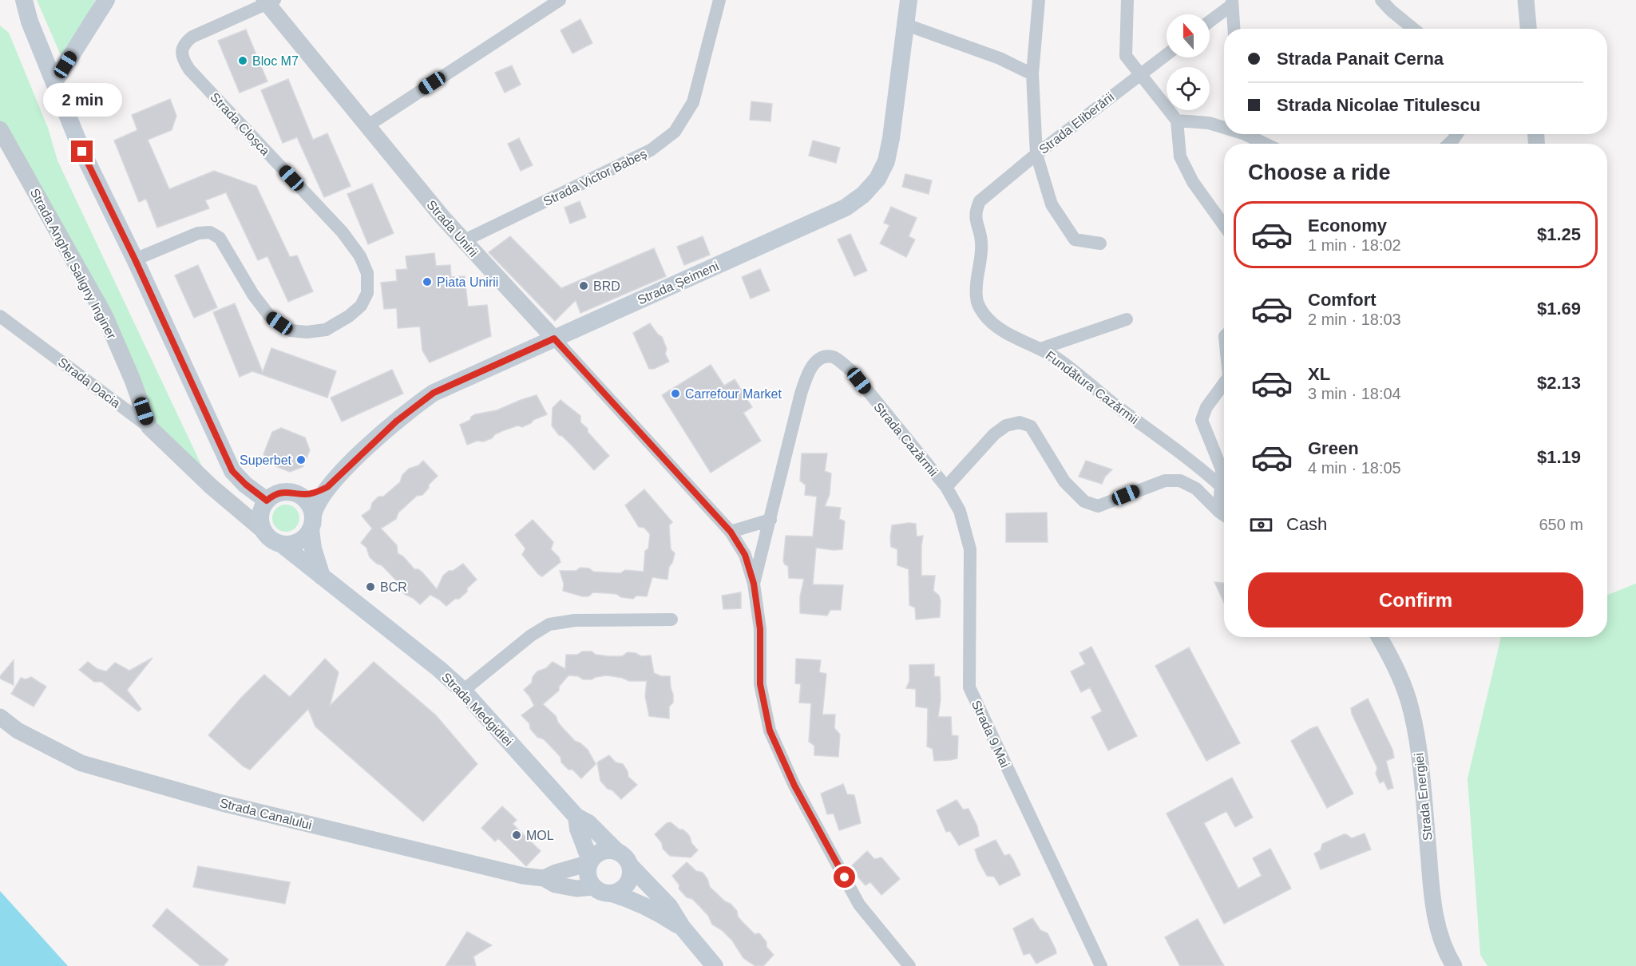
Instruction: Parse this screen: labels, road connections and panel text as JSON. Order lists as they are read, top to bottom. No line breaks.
{"streets":{"main road":["Strada Șeimeni","Strada Medgidiei"],"street":["Strada Eliberării","Strada Cloșca","Strada Victor Babeș","Strada Unirii","Strada Anghel Saligny Inginer","Strada Dacia","Fundătura Cazărmii","Strada Cazărmii","Strada 9 Mai","Strada Energiei","Strada Canalului"]},"crossings":[["Strada Eliberării","Fundătura Cazărmii"],["Strada Cloșca","Strada Unirii"],["Strada Victor Babeș","Strada Unirii"],["Strada Unirii","Strada Șeimeni"],["Strada Unirii","Strada Cazărmii"],["Strada Anghel Saligny Inginer","Strada Dacia"],["Strada Șeimeni","Strada Dacia"],["Strada Șeimeni","Strada Medgidiei"],["Strada Dacia","Strada Medgidiei"],["Strada Cazărmii","Strada 9 Mai"],["Strada Medgidiei","Strada Canalului"]],"places":["Bloc M7","Piata Unirii","BRD","Carrefour Market","Superbet","BCR","MOL"],"north":"top","page":{"banner":["Strada Panait Cerna","Strada Nicolae Titulescu"],"bubble":"2 min","heading":"Choose a ride","list":[{"name":"Economy","note":"1 min · 18:02","value":"$1.25"},{"name":"Comfort","note":"2 min · 18:03","value":"$1.69"},{"name":"XL","note":"3 min · 18:04","value":"$2.13"},{"name":"Green","note":"4 min · 18:05","value":"$1.19"}],"pay":["Cash","650 m"],"buttons":"Confirm"}}
